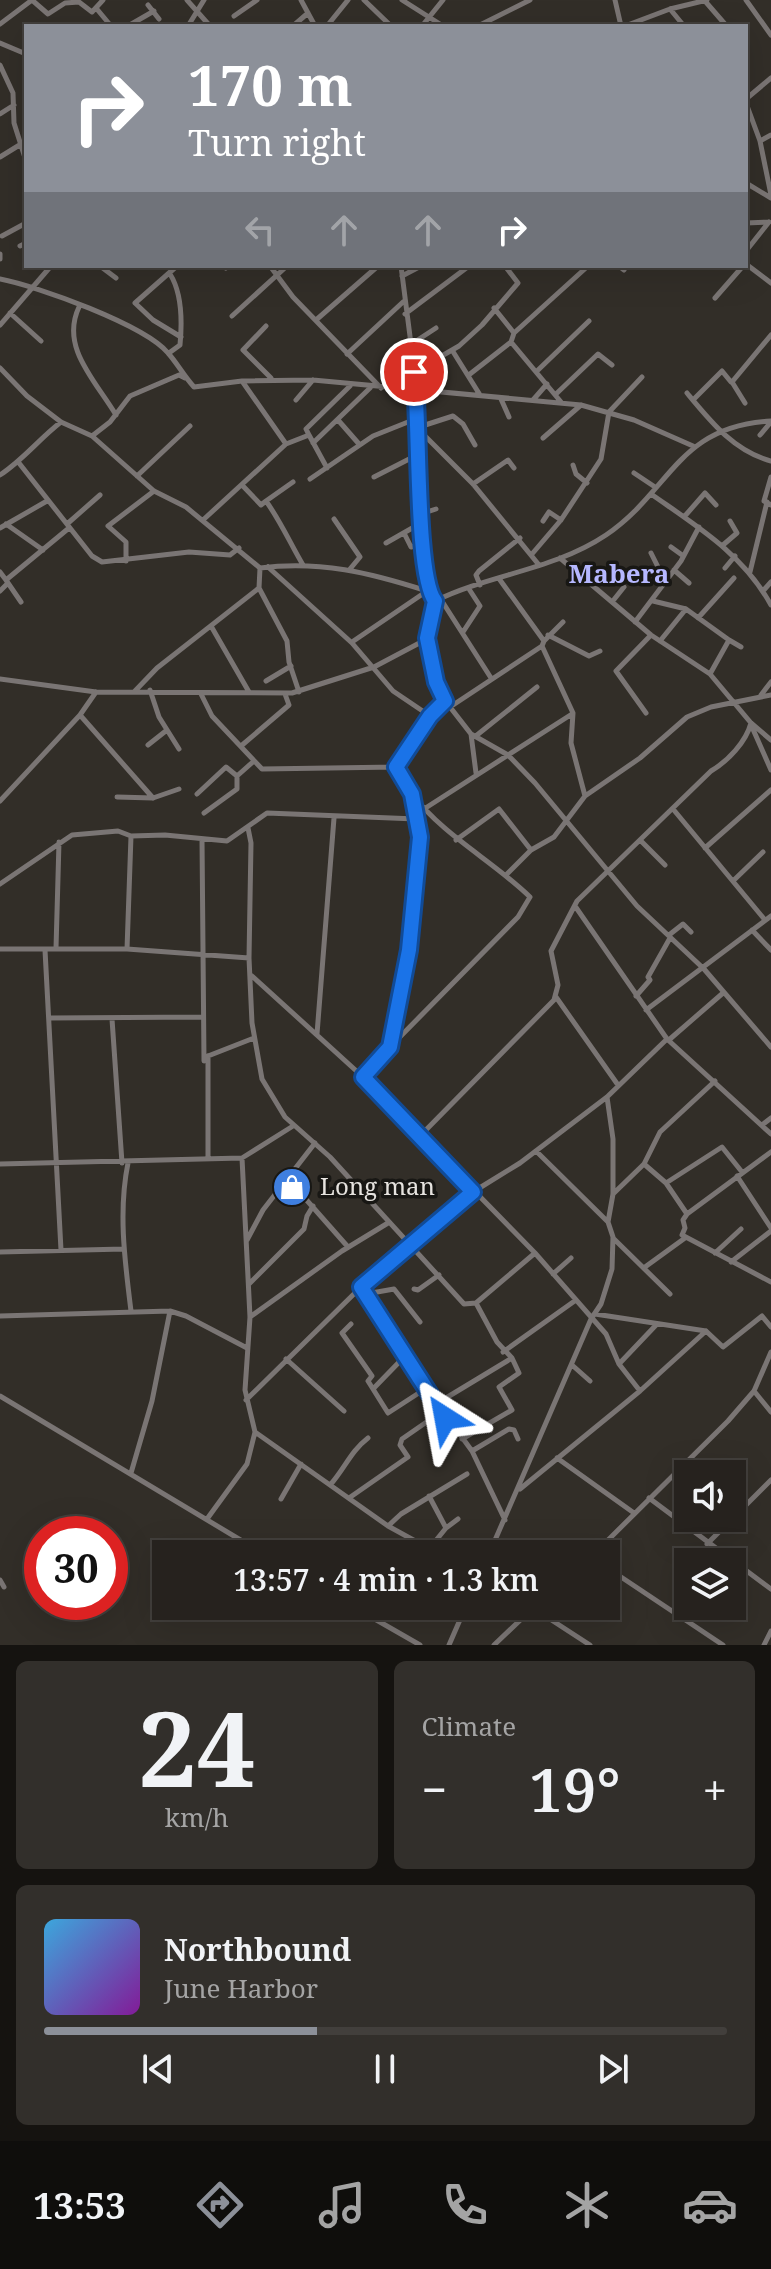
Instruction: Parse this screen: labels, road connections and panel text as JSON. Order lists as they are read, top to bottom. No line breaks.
{"districts":["Mabera"],"places":{"shop":["Long man"]},"page":{"turn":["170 m","Turn right"],"limit":"30","trip":"13:57 · 4 min · 1.3 km","tile":[["24","km/h"],"Climate"],"heat":["−","19°","+"],"song":["Northbound","June Harbor"],"tabs":"13:53"}}
